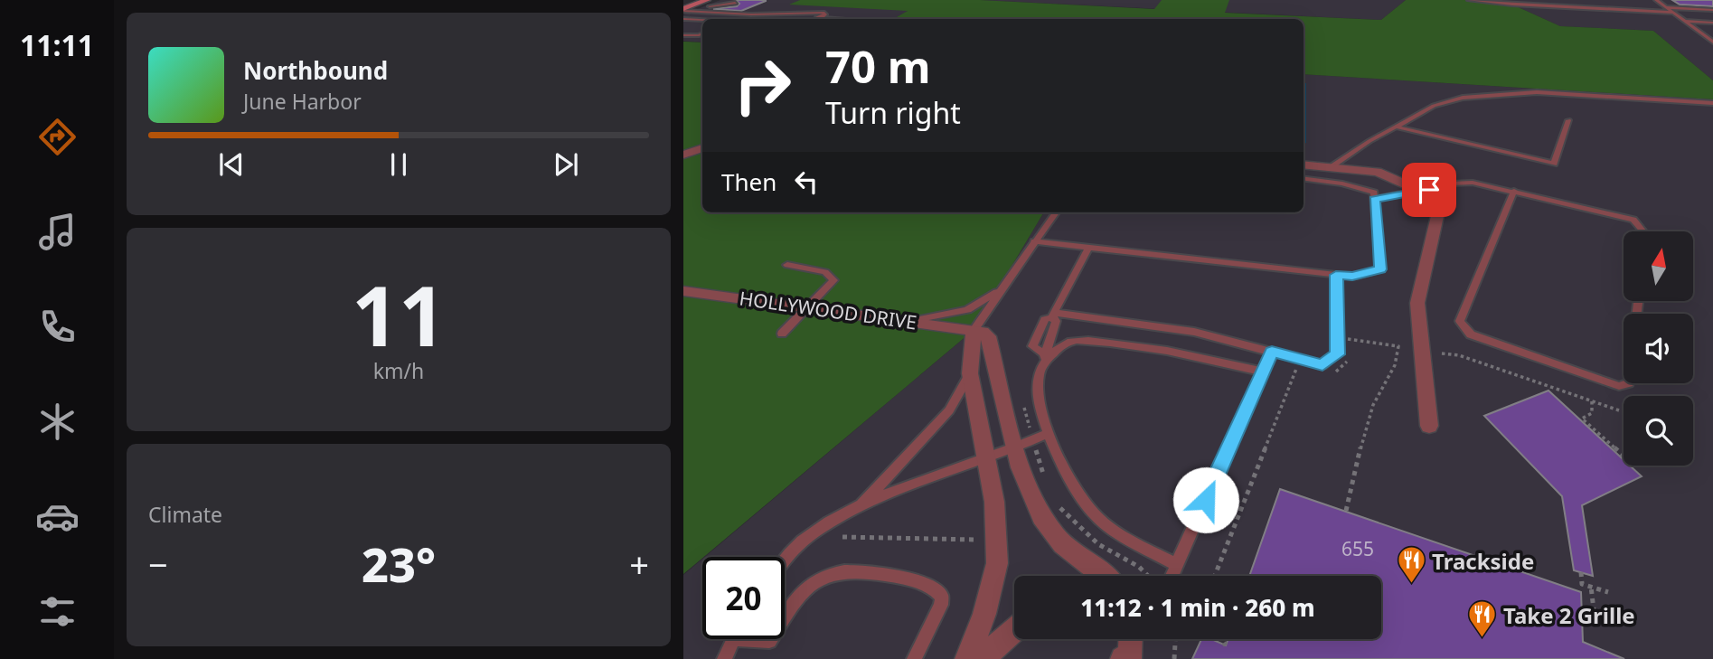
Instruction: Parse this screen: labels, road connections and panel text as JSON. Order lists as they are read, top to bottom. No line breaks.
{"streets":{"street":["HOLLYWOOD DRIVE"]},"places":{"restaurant":["Trackside","Take 2 Grille"]},"house_numbers":["655"],"north":"top","page":{"tabs":"11:11","turn":["70 m","Turn right"],"song":["Northbound","June Harbor"],"then":"Then","tile":[["11","km/h"],"Climate"],"heat":["−","23°","+"],"limit":"20","trip":"11:12 · 1 min · 260 m"}}
